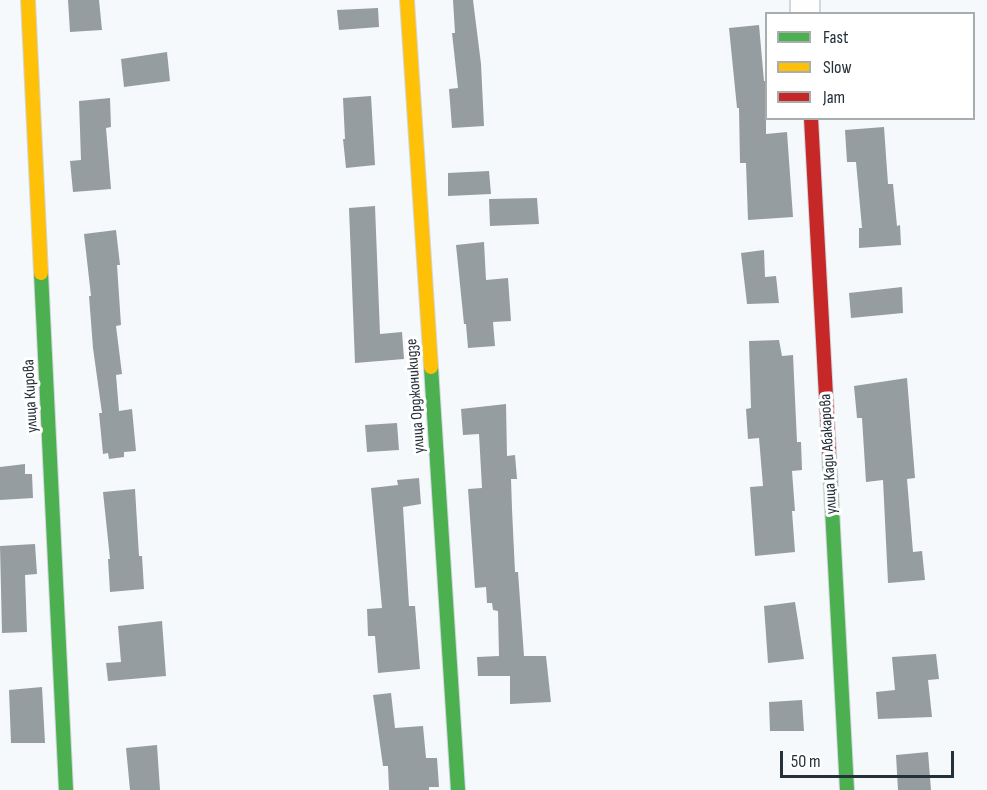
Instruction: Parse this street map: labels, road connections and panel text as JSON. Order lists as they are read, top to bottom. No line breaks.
{"streets":{"street":["улица Кирова","улица Орджоникидзе","улица Кади Абакарова"]},"legend":["Fast","Slow","Jam"],"scale_bar":"50 m"}
